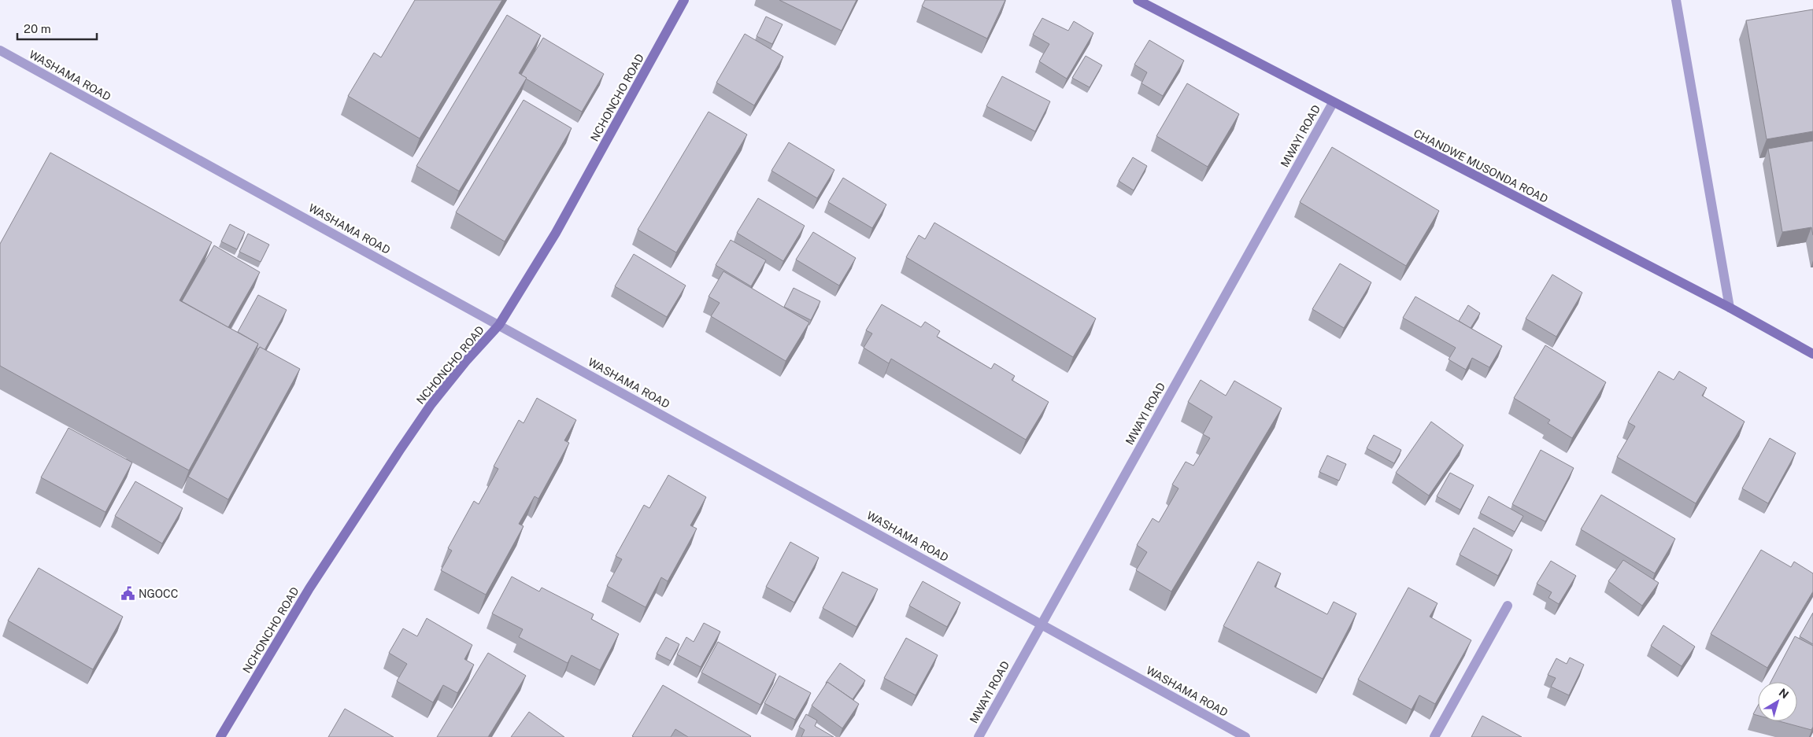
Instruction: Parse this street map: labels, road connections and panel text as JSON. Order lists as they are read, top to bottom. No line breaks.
{"streets":{"street":["WASHAMA ROAD","NCHONCHO ROAD","MWAYI ROAD","CHANDWE MUSONDA ROAD"]},"crossings":[["WASHAMA ROAD","NCHONCHO ROAD"],["WASHAMA ROAD","MWAYI ROAD"],["MWAYI ROAD","CHANDWE MUSONDA ROAD"]],"places":{"public building":["NGOCC"]},"scale_bar":"20 m","north":"top right"}
